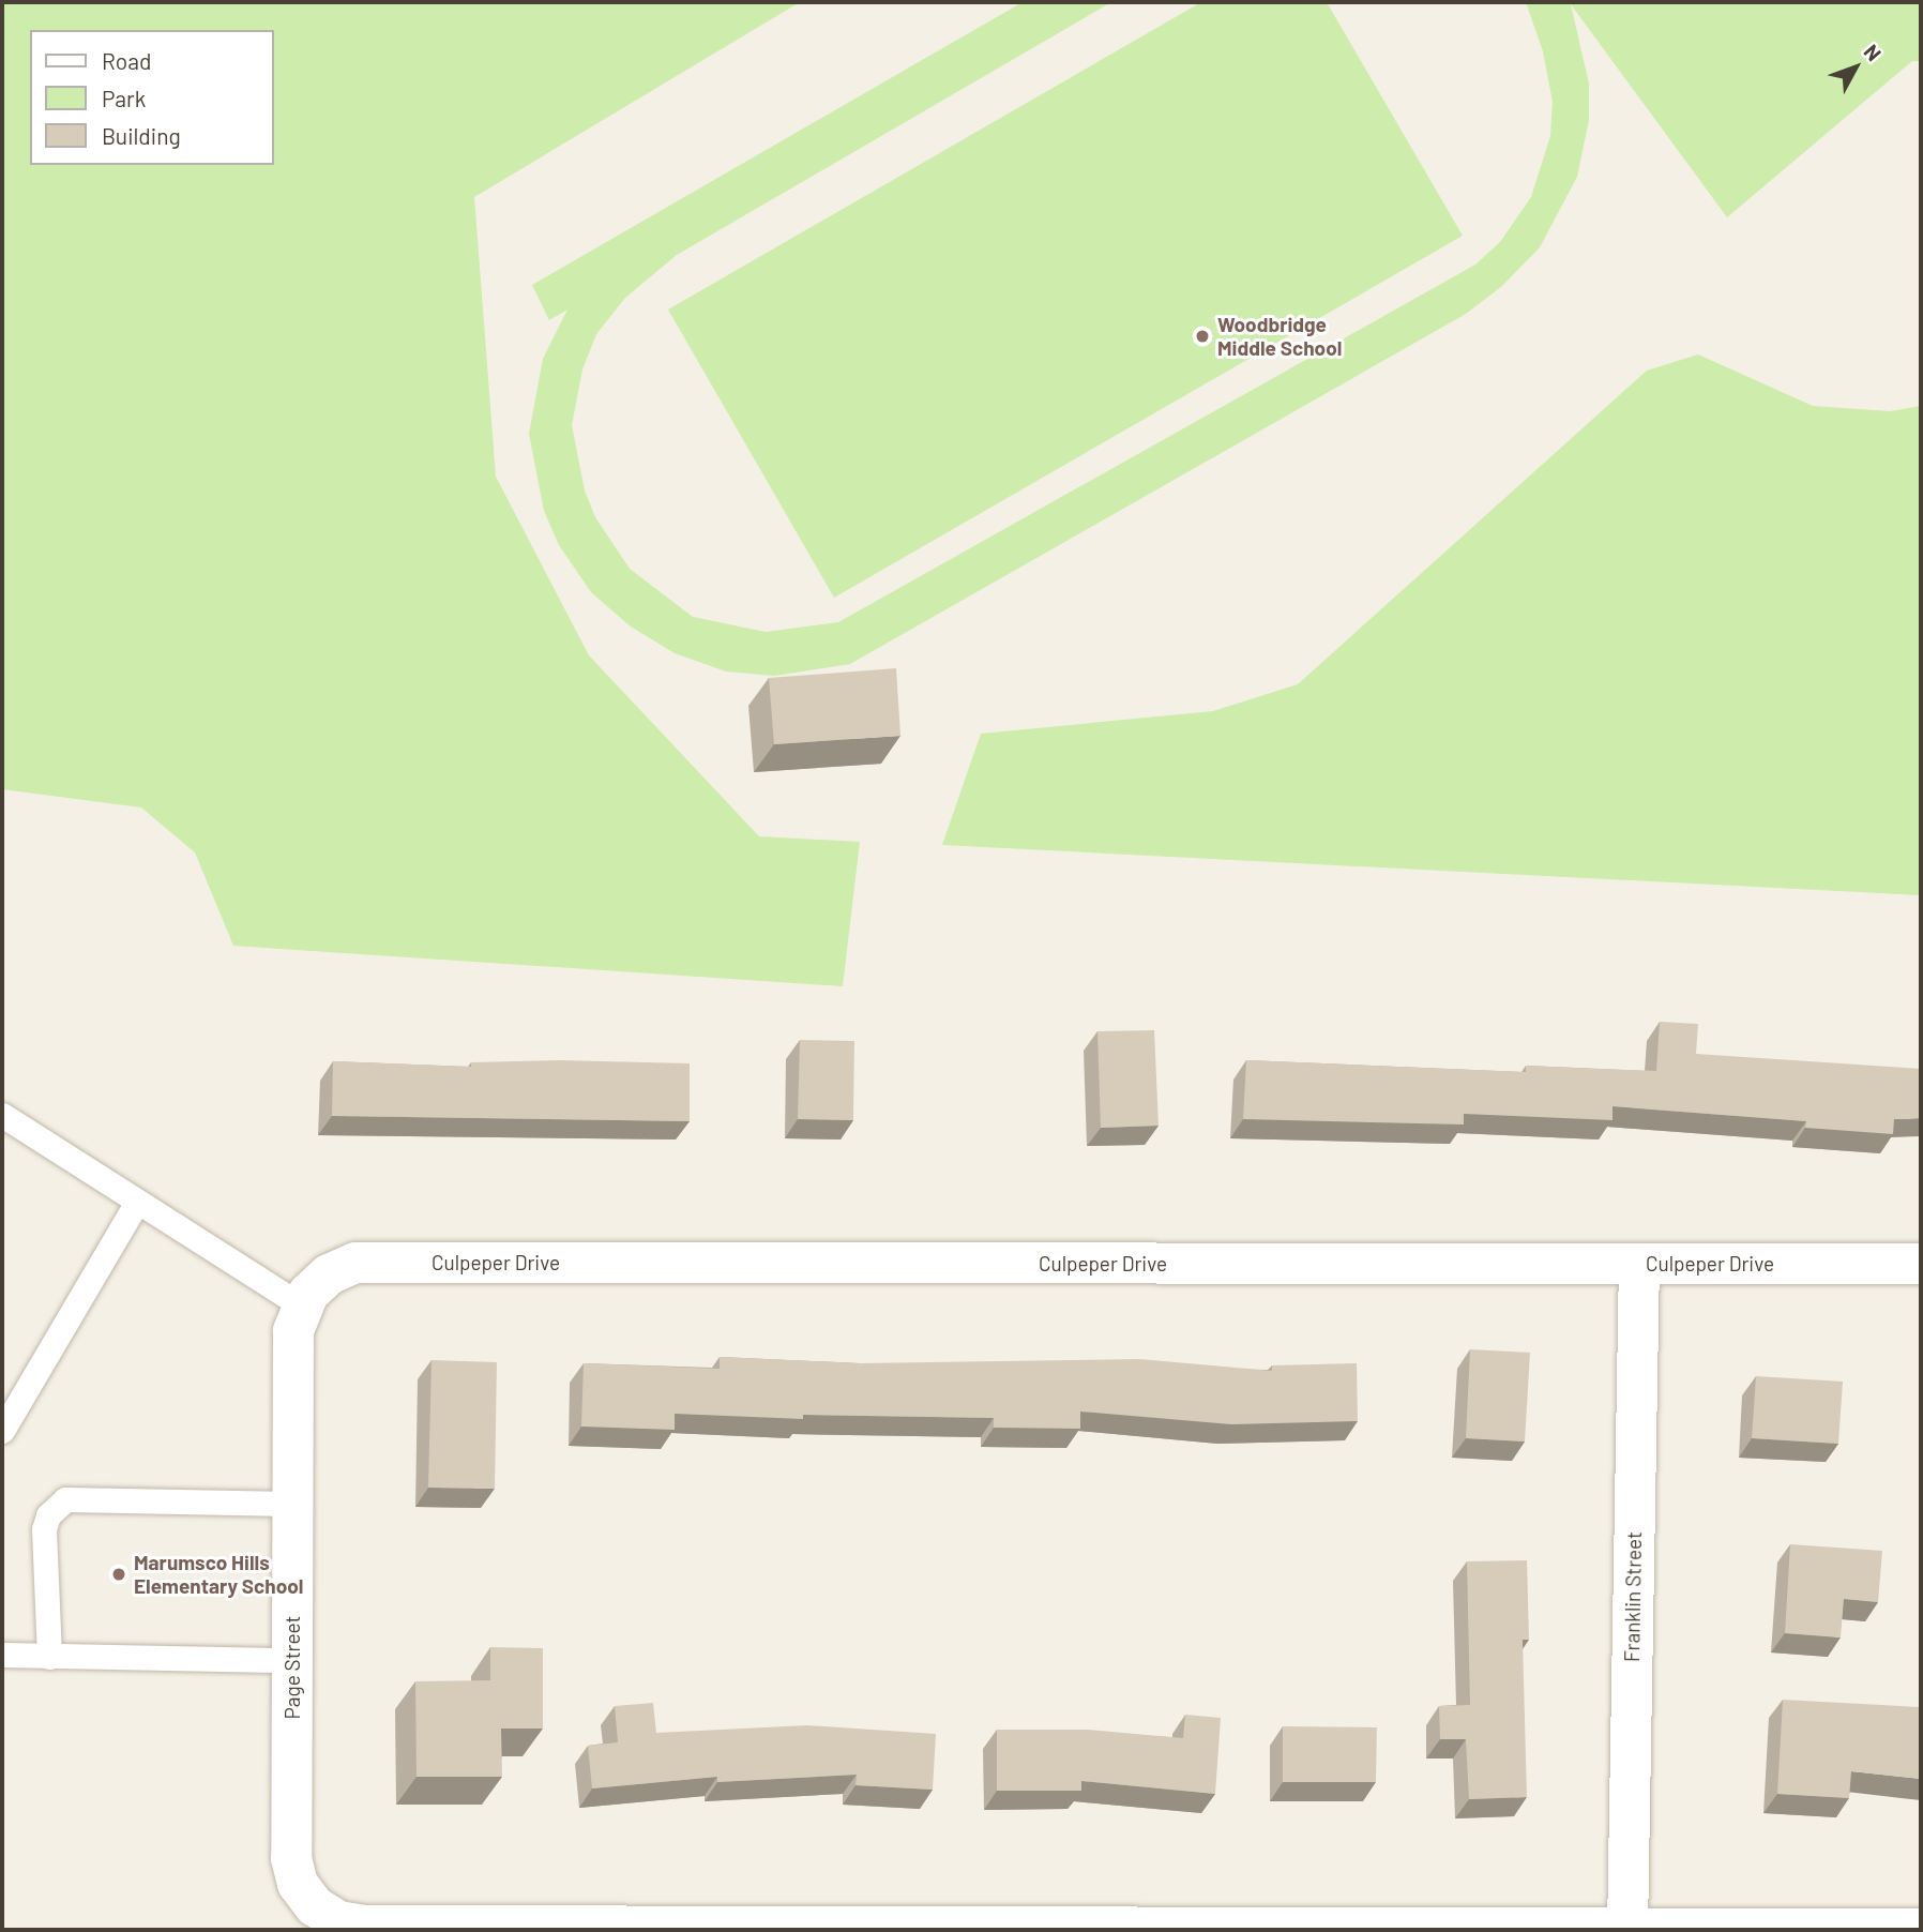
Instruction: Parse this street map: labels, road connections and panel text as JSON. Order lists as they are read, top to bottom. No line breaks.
{"streets":{"street":["Culpeper Drive","Franklin Street","Page Street"]},"crossings":[["Culpeper Drive","Franklin Street"],["Culpeper Drive","Page Street"],["Franklin Street","Page Street"]],"places":["Woodbridge Middle School","Marumsco Hills Elementary School"],"legend":["Road","Park","Building"],"north":"top right"}
